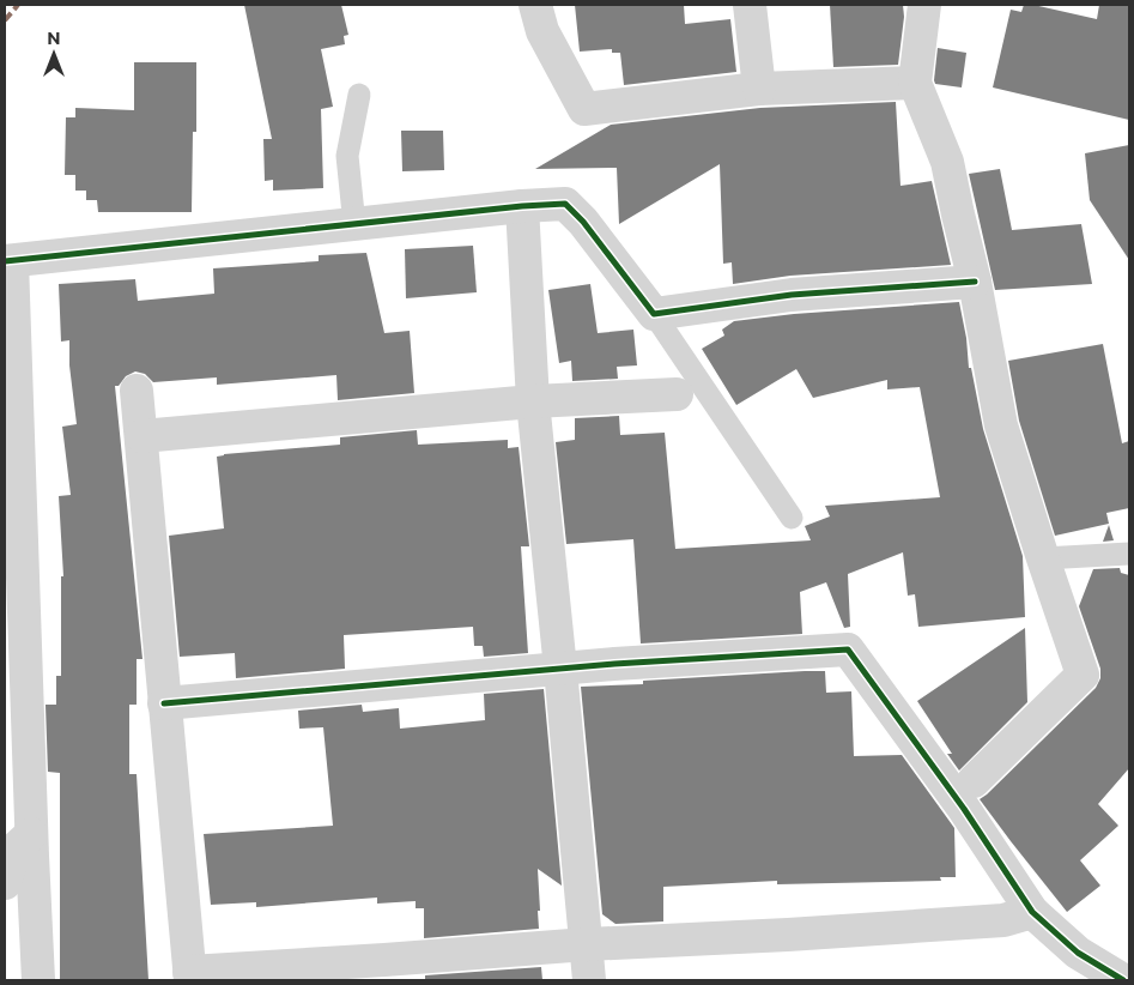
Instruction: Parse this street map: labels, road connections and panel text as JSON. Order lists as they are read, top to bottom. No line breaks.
{"north":"top"}
